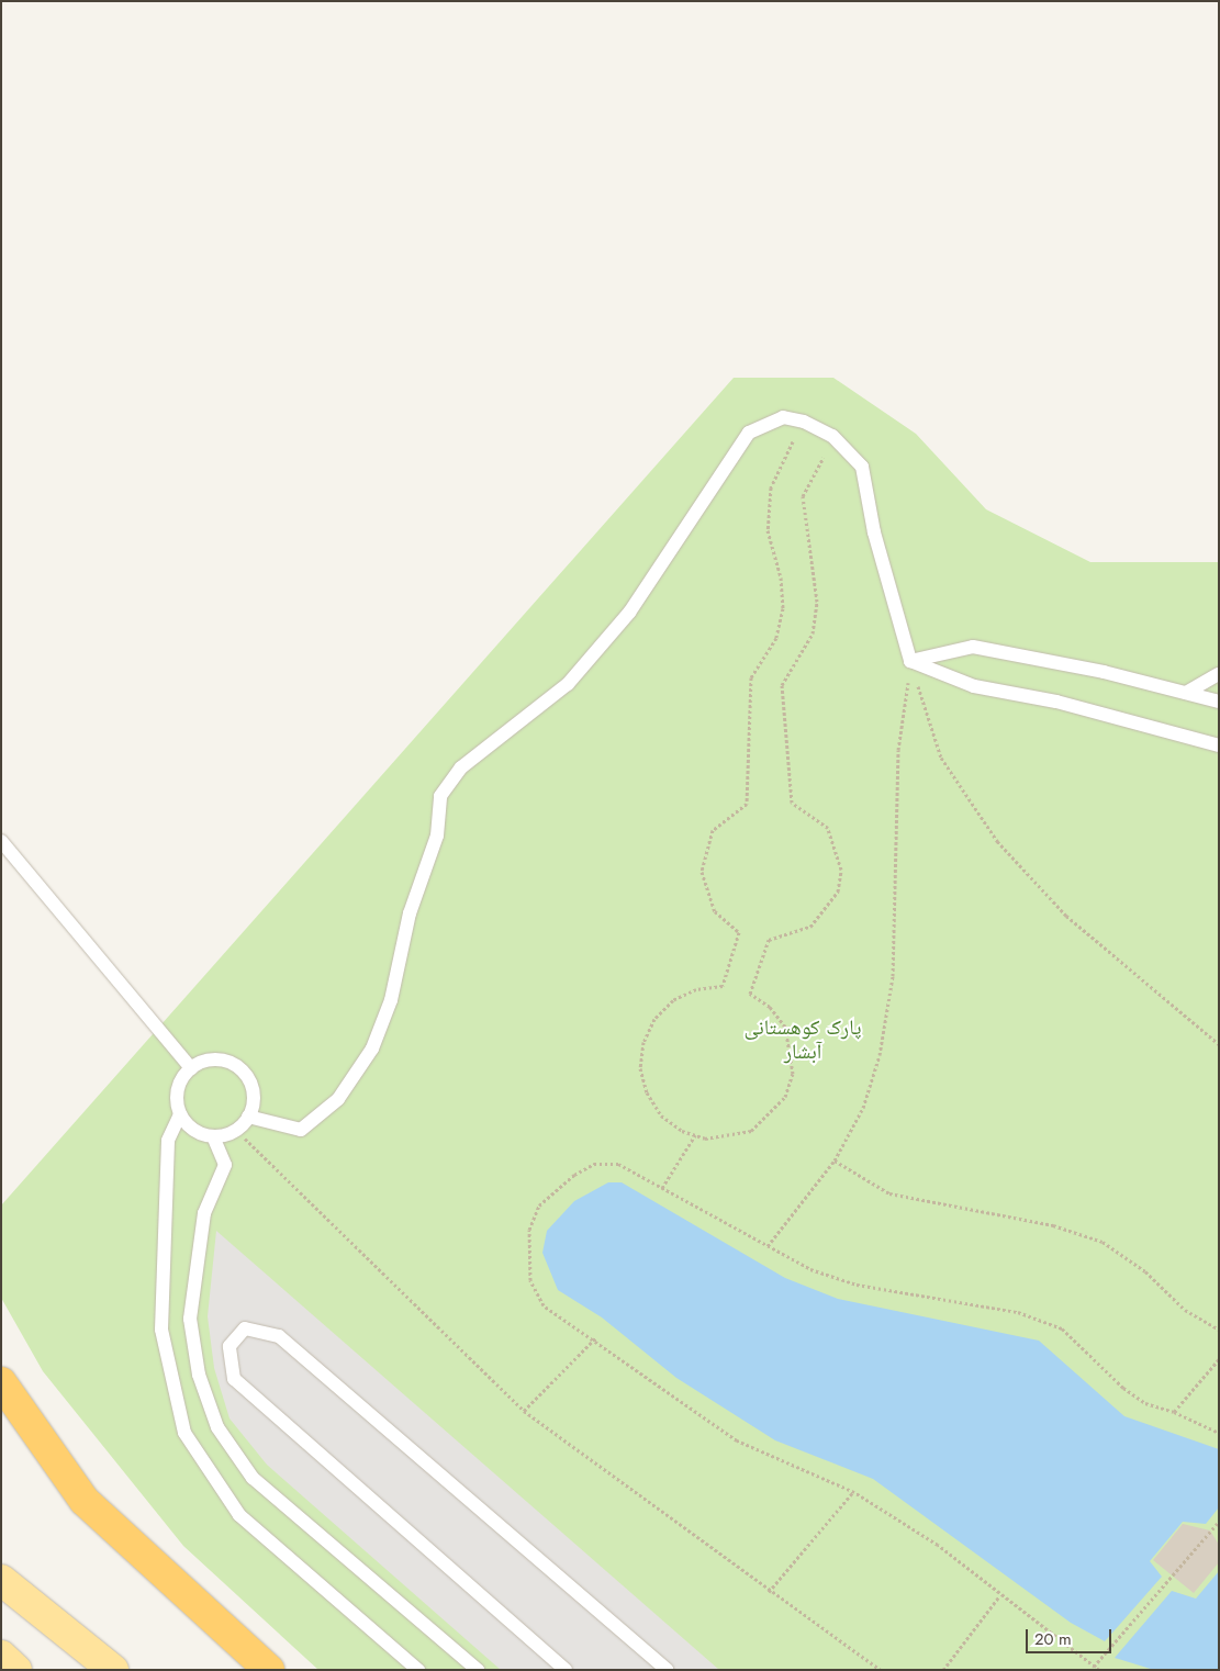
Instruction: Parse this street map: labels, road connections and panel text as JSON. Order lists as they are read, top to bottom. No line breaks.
{"parks":["پارک کوهستانی آبشار"],"scale_bar":"20 m"}
